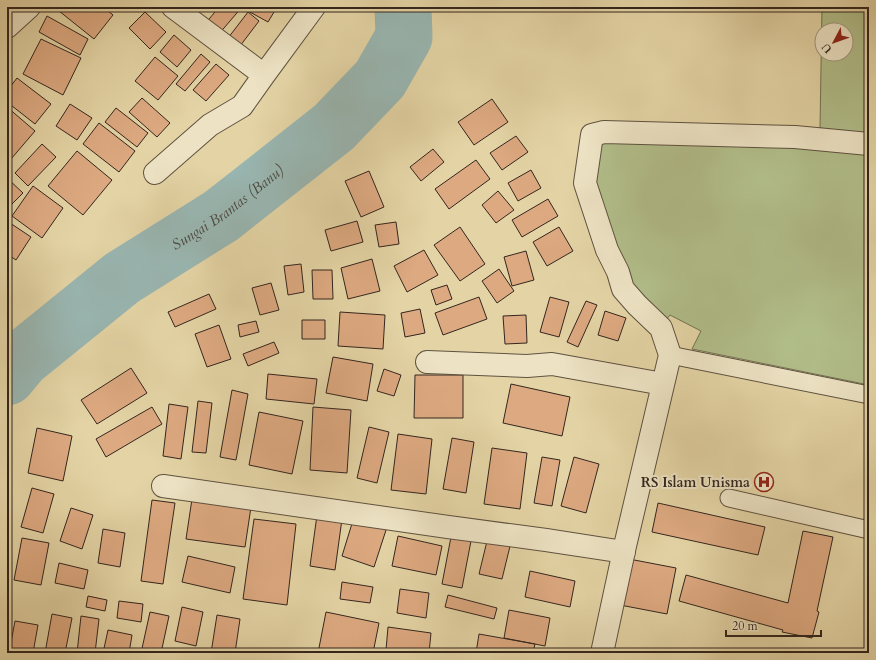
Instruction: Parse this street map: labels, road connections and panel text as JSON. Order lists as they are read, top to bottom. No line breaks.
{"water":["Sungai Brantas (Banu)"],"places":{"hospital":["RS Islam Unisma"]},"scale_bar":"20 m","north":"bottom left"}
